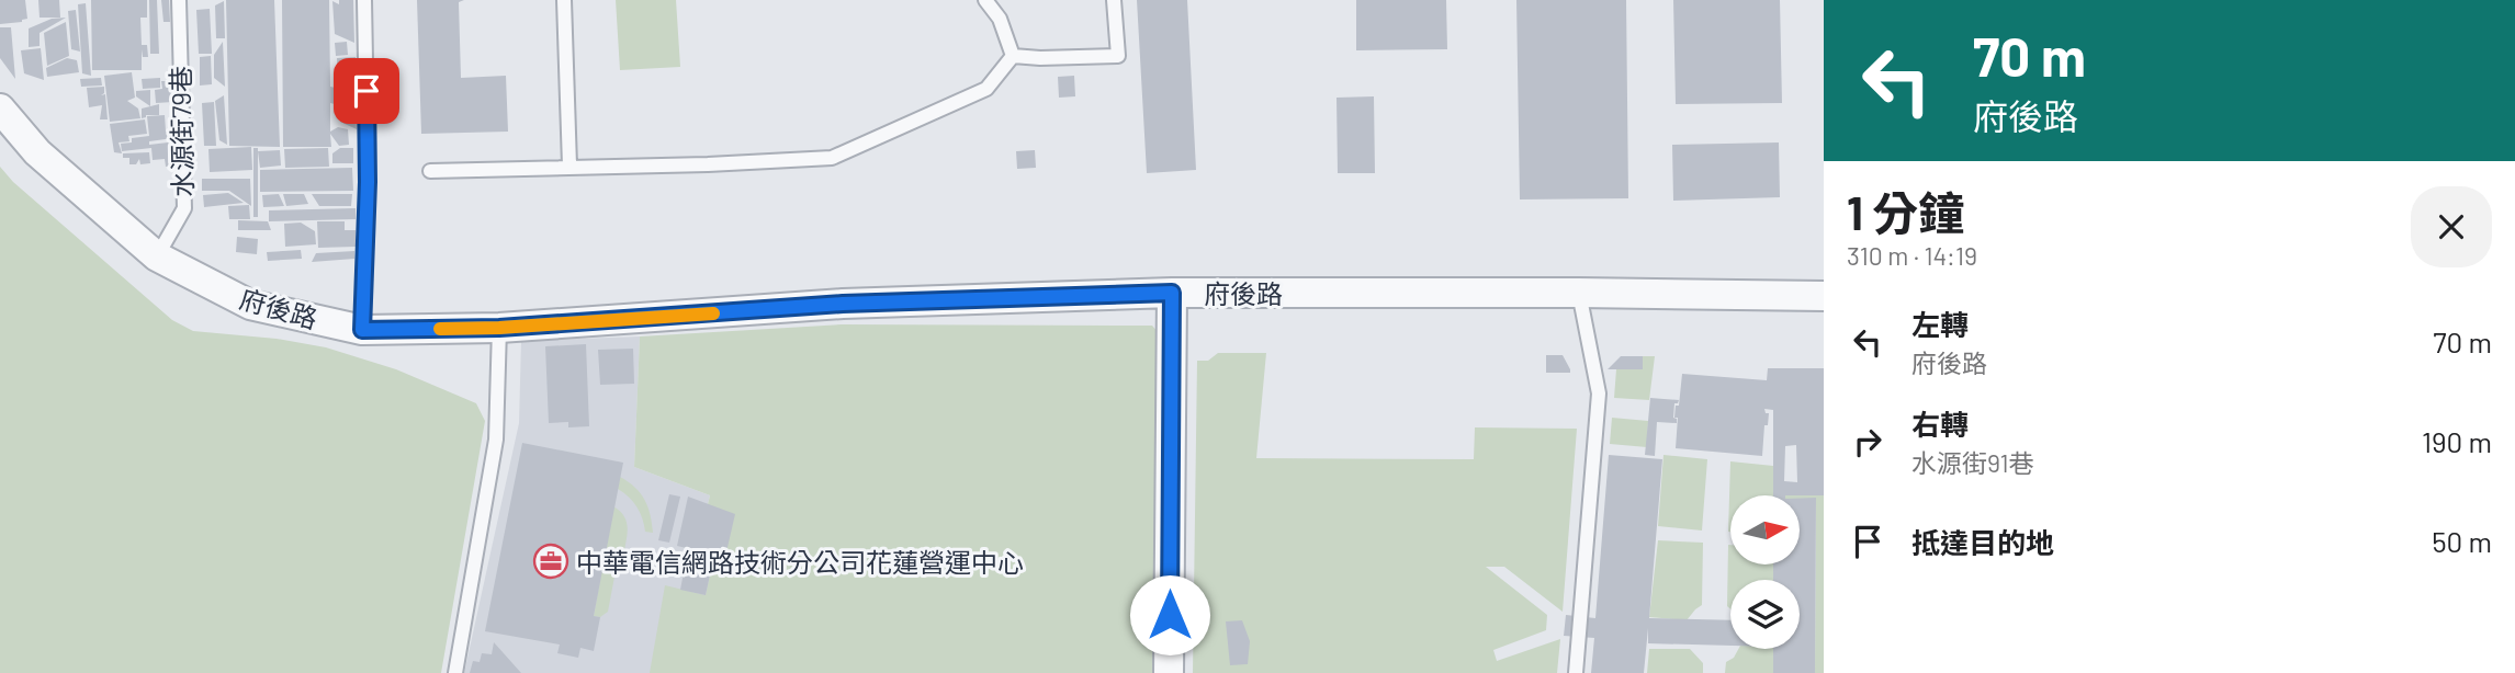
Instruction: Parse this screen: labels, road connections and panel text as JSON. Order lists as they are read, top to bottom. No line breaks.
{"streets":{"street":["府後路"],"lane":["水源街79巷"]},"crossings":[["水源街79巷","府後路"]],"places":{"office":["中華電信網路技術分公司花蓮營運中心"]},"north":"right","page":{"turn":["70 m","府後路"],"heading":["1 分鐘","310 m · 14:19"],"list":[{"name":"左轉","note":"府後路","value":"70 m"},{"name":"右轉","note":"水源街91巷","value":"190 m"},{"name":"抵達目的地","value":"50 m"}]}}
